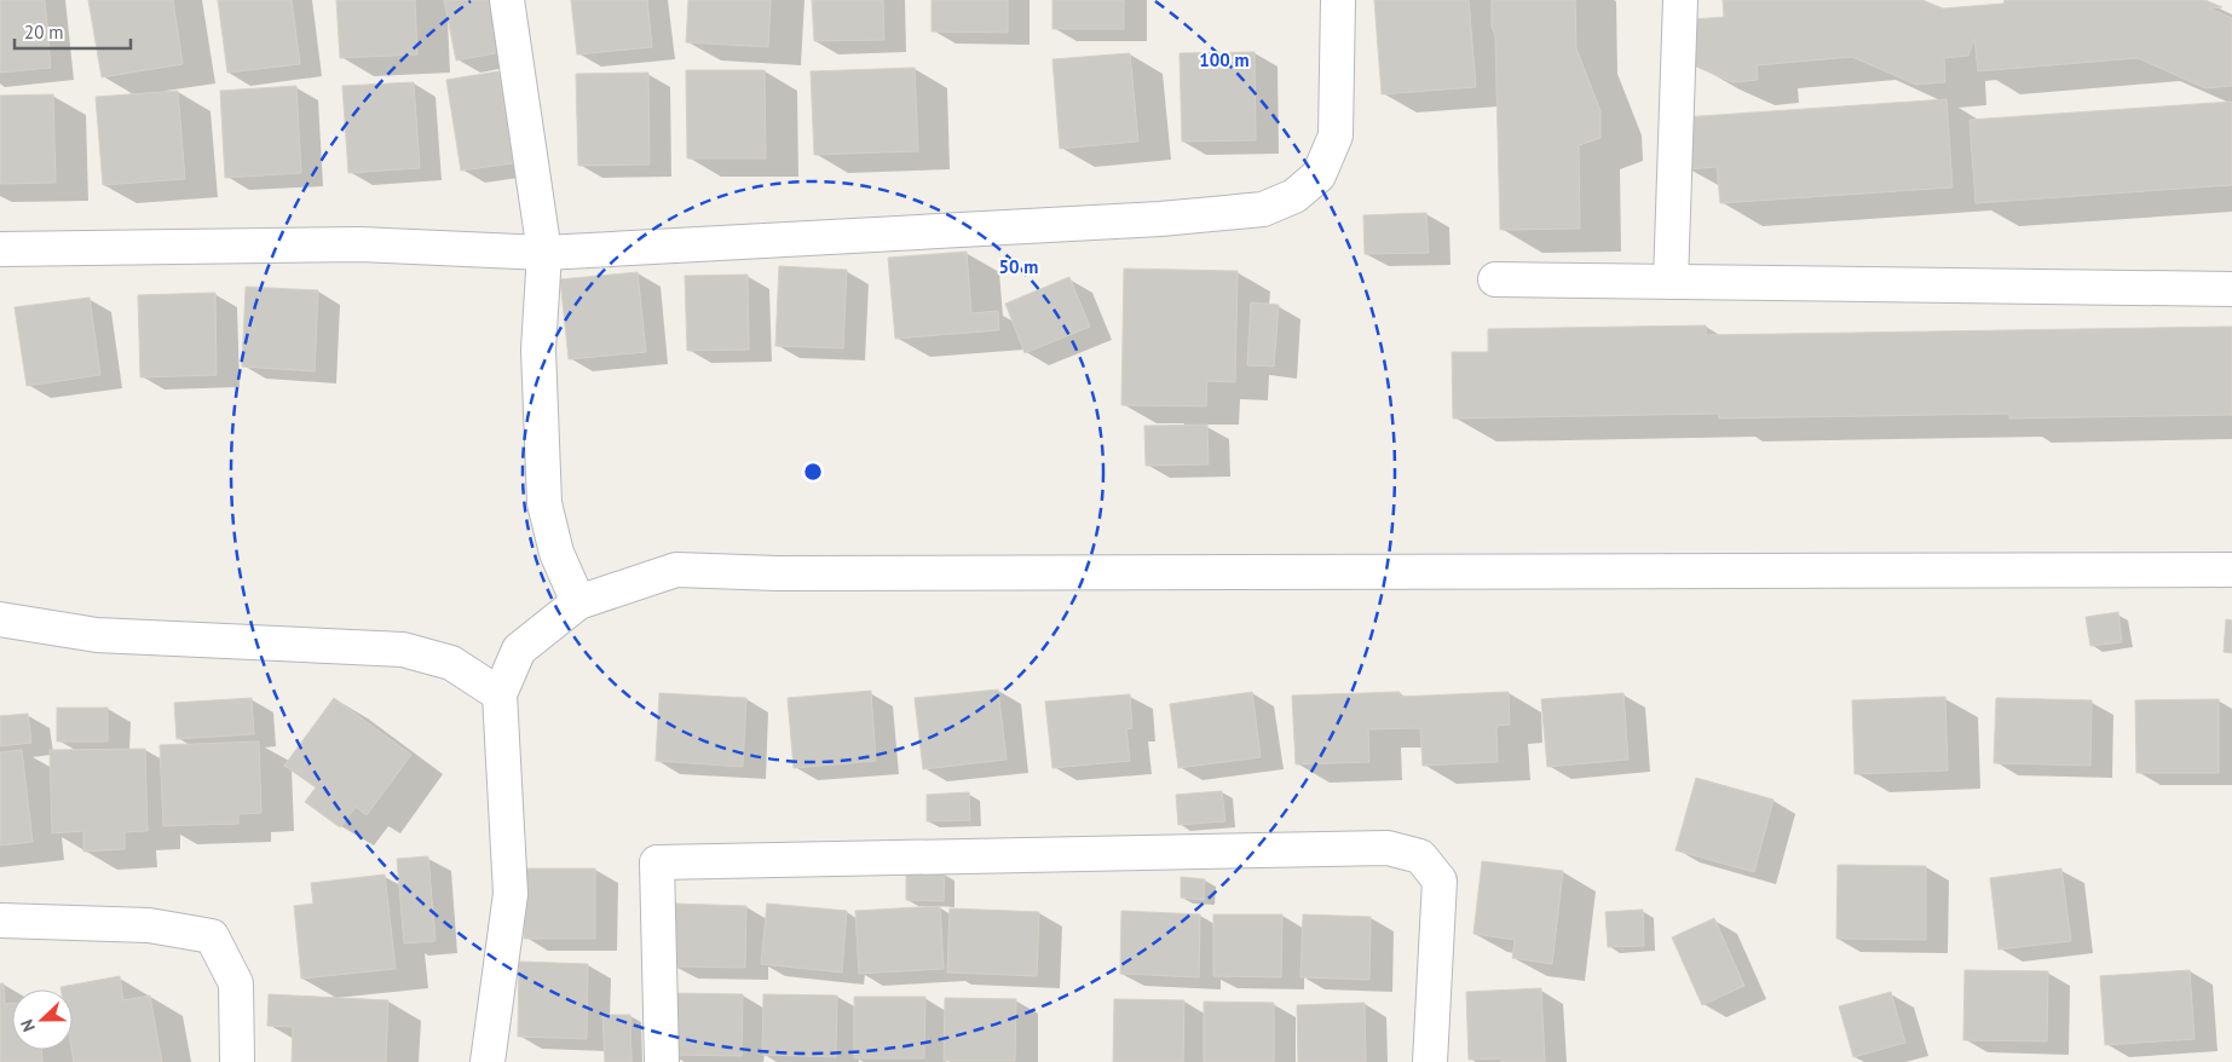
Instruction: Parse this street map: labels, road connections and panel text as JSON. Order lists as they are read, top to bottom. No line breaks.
{"scale_bar":"20 m","north":"left","rings":["100 m","50 m"]}
